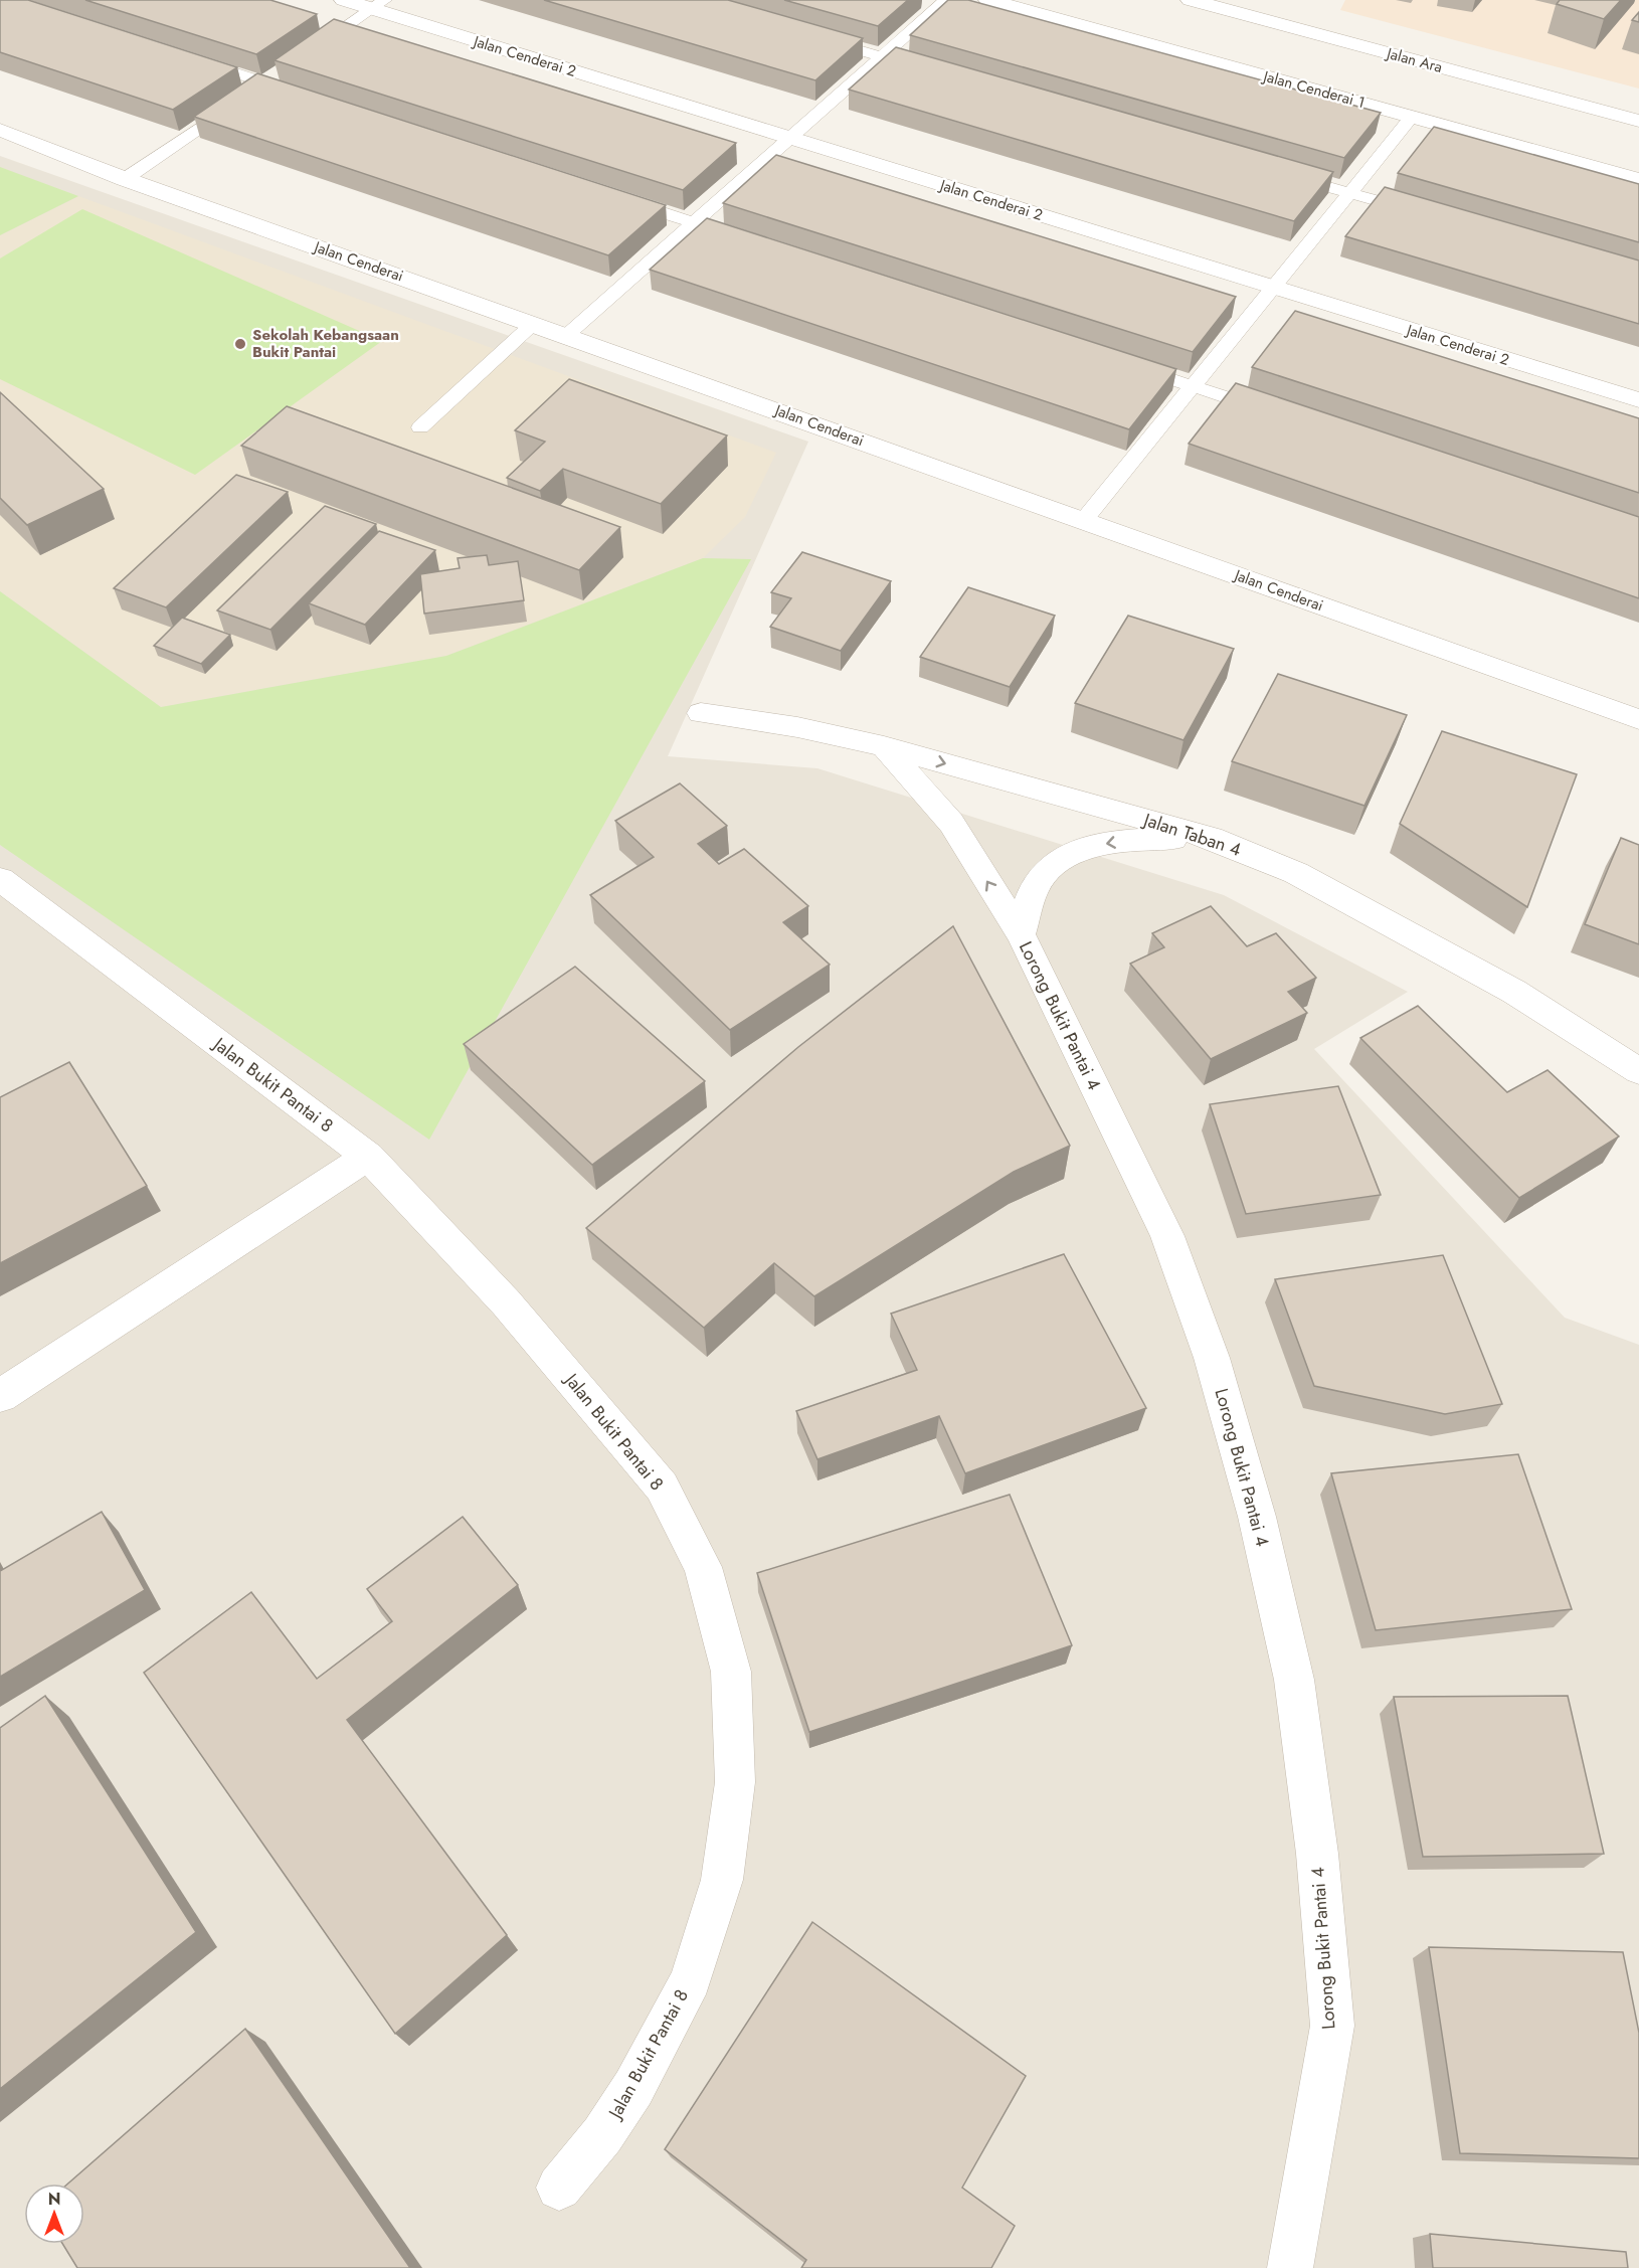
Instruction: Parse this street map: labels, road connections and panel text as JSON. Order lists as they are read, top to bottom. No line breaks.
{"streets":{"street":["Jalan Cenderai 2","Jalan Ara","Jalan Cenderai 1","Jalan Cenderai","Jalan Taban 4","Lorong Bukit Pantai 4","Jalan Bukit Pantai 8"]},"crossings":[["Jalan Taban 4","Lorong Bukit Pantai 4"]],"places":["Sekolah Kebangsaan Bukit Pantai"],"north":"top"}
